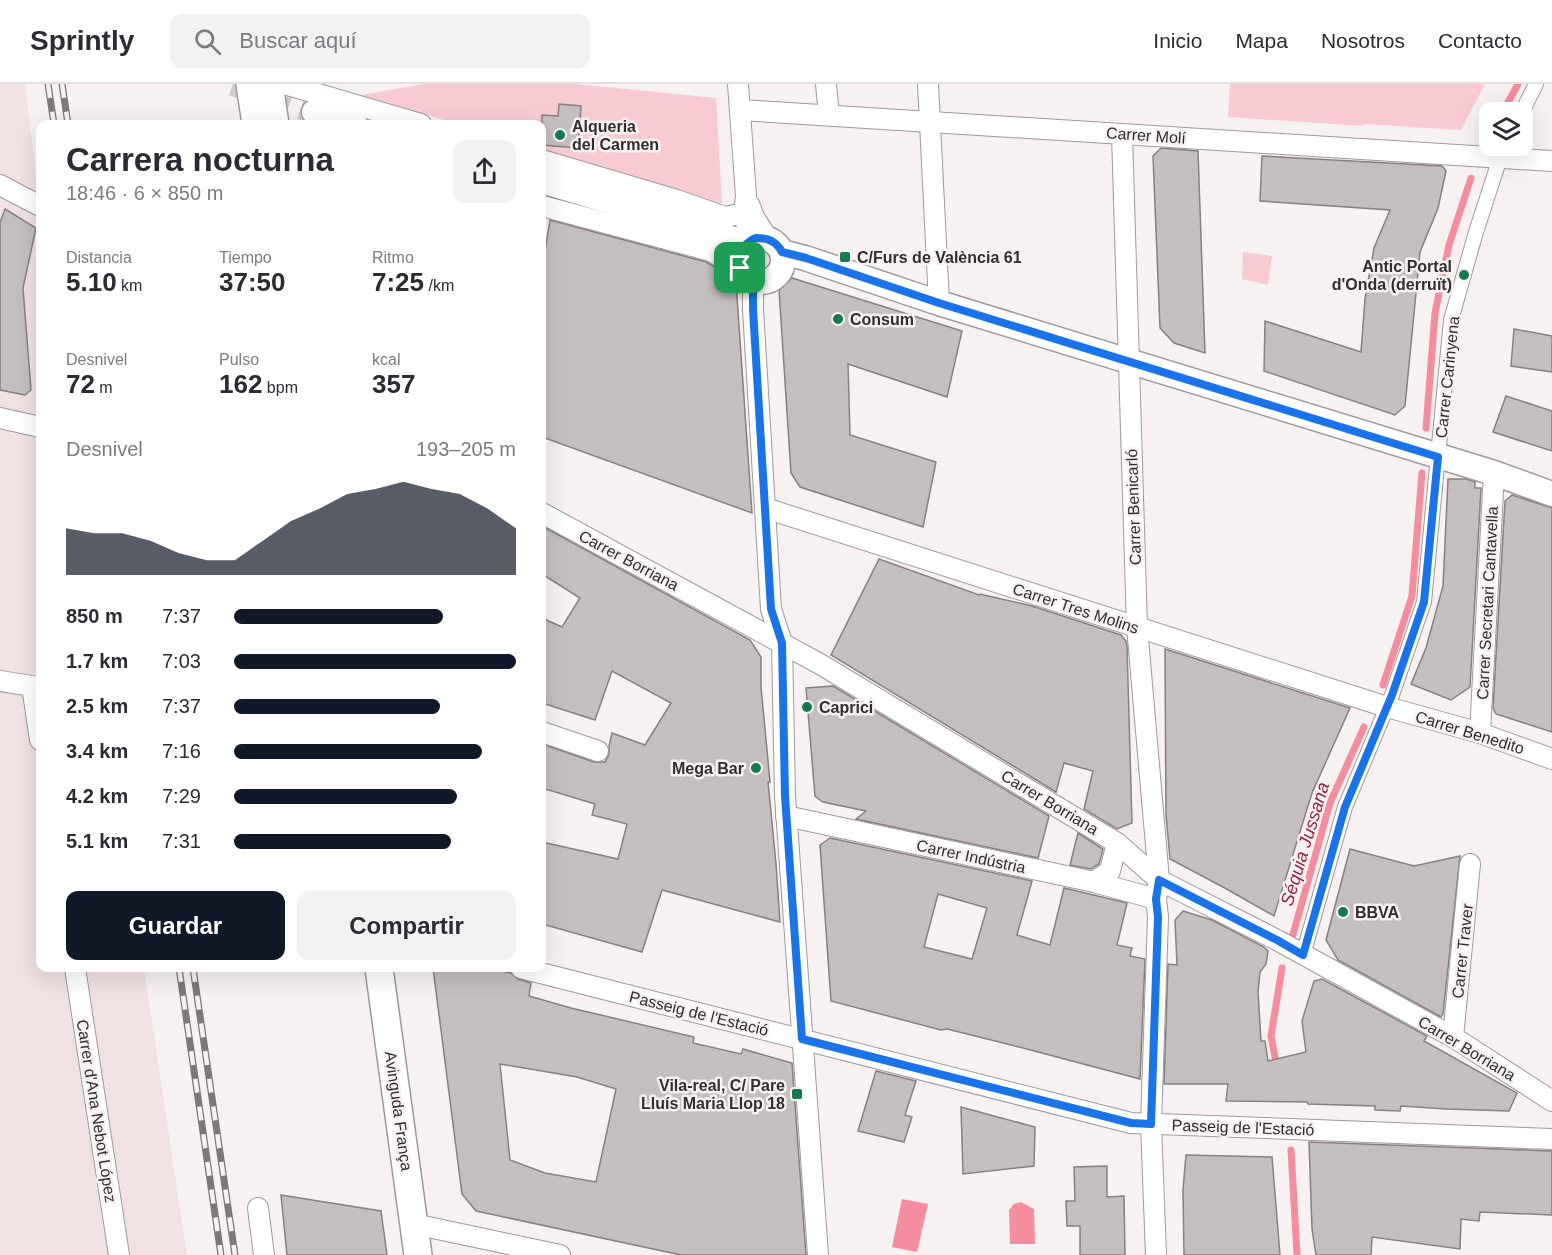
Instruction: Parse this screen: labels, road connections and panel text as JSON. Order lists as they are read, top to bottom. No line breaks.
{"streets":{"main road":["Avinguda França"],"street":["Carrer Molí","Carrer Carinyena","Carrer Benicarló","Carrer Borriana","Carrer Secretari Cantavella","Carrer Tres Molins","Carrer Benedito","Carrer Indústria","Carrer Traver","Passeig de l'Estació","Carrer d'Ana Nebot López"]},"crossings":[["Carrer Molí","Carrer Benicarló"],["Carrer Carinyena","Carrer Borriana"],["Carrer Carinyena","Carrer Tres Molins"],["Carrer Carinyena","Carrer Benedito"],["Carrer Benicarló","Carrer Borriana"],["Carrer Benicarló","Carrer Tres Molins"],["Carrer Benicarló","Carrer Indústria"],["Carrer Benicarló","Passeig de l'Estació"],["Carrer Borriana","Carrer Indústria"],["Carrer Borriana","Carrer Traver"],["Carrer Secretari Cantavella","Carrer Benedito"],["Carrer Tres Molins","Carrer Benedito"]],"water":["Séquia Jussana"],"places":{"other":["Alqueria del Carmen","Antic Portal d'Onda (derruït)","Consum","Caprici","Mega Bar","BBVA"],"transit":["C/Furs de València 61","Vila-real, C/ Pare Lluís Maria Llop 18"]},"page":{"header":"Sprintly","search":"Buscar aquí","nav":["Inicio","Mapa","Nosotros","Contacto"],"heading":["Carrera nocturna","18:46 · 6 × 850 m"],"stats":[["Distancia","5.10 km"],["Tiempo","37:50"],["Ritmo","7:25 /km"],["Desnivel","72 m"],["Pulso","162 bpm"],["kcal","357"]],"chart":["Desnivel","193–205 m"],"list":[{"name":"850 m","note":"7:37"},{"name":"1.7 km","note":"7:03"},{"name":"2.5 km","note":"7:37"},{"name":"3.4 km","note":"7:16"},{"name":"4.2 km","note":"7:29"},{"name":"5.1 km","note":"7:31"}],"buttons":["Guardar","Compartir"]}}
